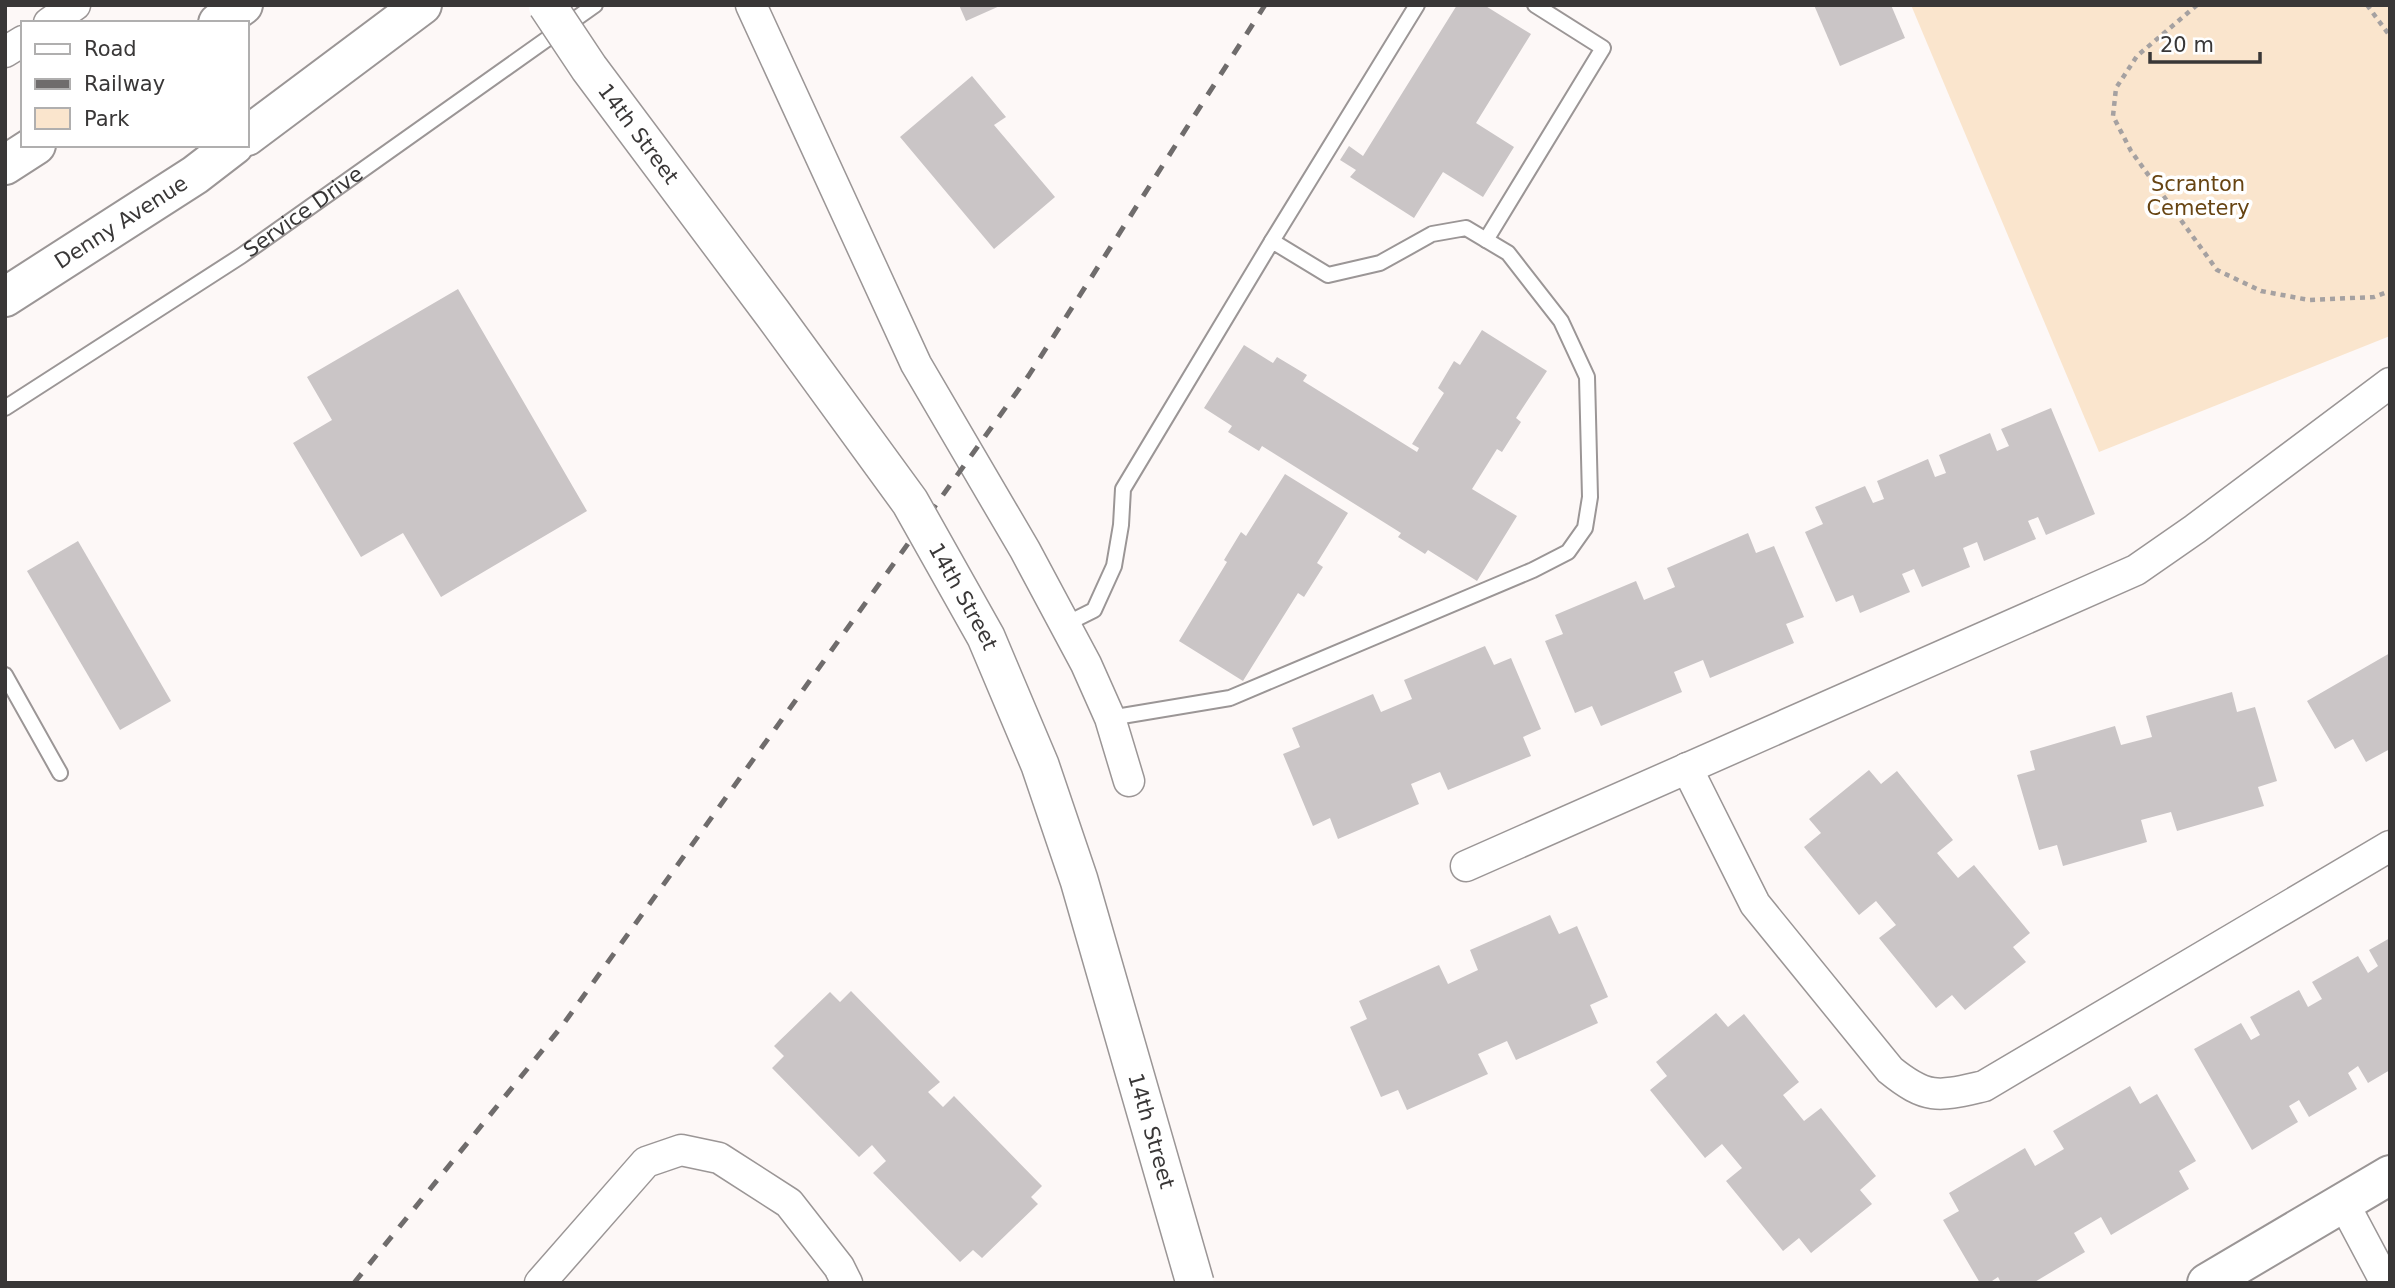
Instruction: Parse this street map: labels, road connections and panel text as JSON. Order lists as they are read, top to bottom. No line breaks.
{"streets":{"main road":["Denny Avenue"],"street":["14th Street"],"lane":["Service Drive"]},"parks":["Scranton Cemetery"],"legend":["Road","Railway","Park"],"scale_bar":"20 m"}
